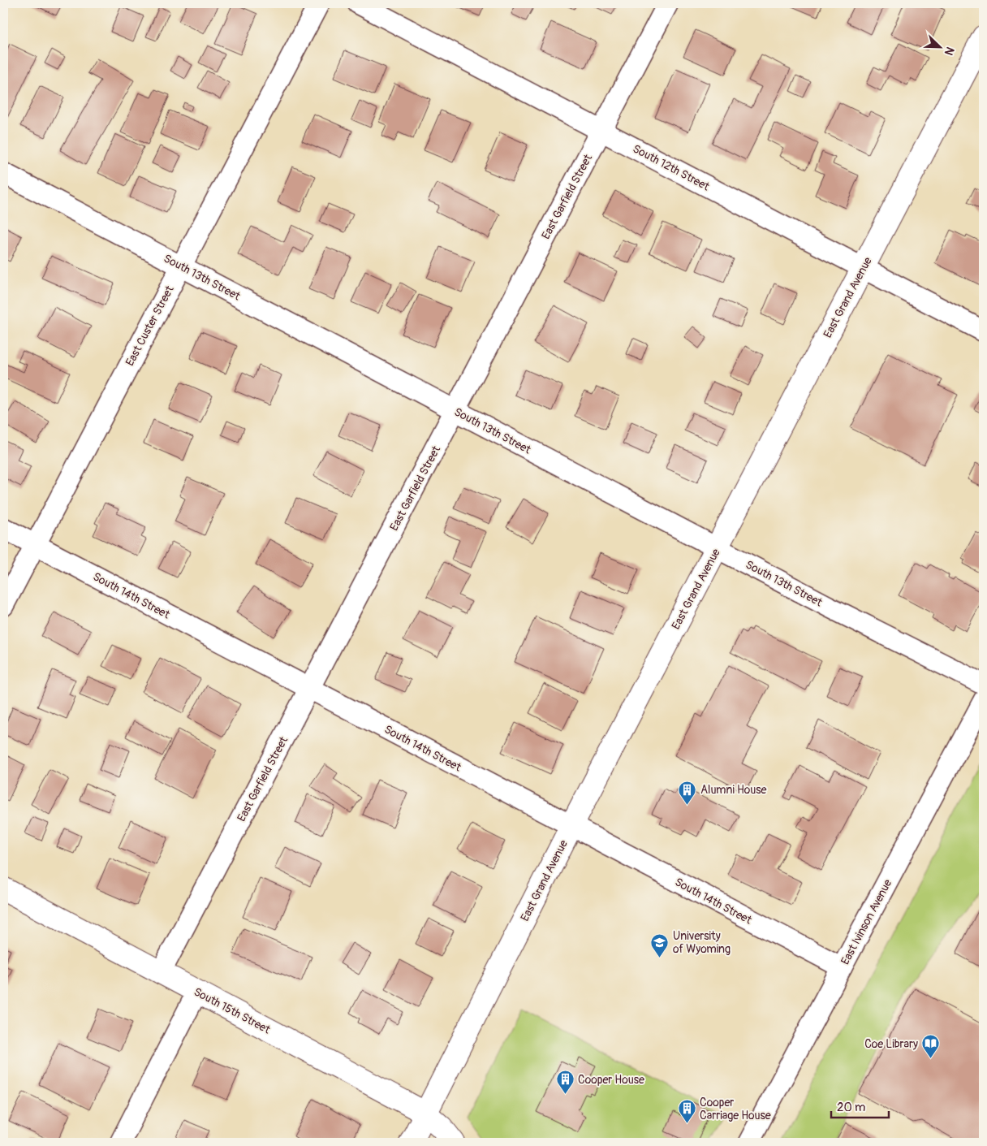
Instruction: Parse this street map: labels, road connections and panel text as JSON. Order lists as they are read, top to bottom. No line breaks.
{"streets":{"main road":["East Grand Avenue","South 15th Street"],"street":["South 12th Street","East Garfield Street","South 13th Street","East Custer Street","South 14th Street","East Ivinson Avenue"]},"crossings":[["South 12th Street","East Garfield Street"],["South 12th Street","East Grand Avenue"],["East Garfield Street","South 13th Street"],["East Garfield Street","South 14th Street"],["East Garfield Street","South 15th Street"],["South 13th Street","East Grand Avenue"],["South 13th Street","East Custer Street"],["East Grand Avenue","South 14th Street"],["East Grand Avenue","South 15th Street"],["East Custer Street","South 14th Street"],["South 14th Street","East Ivinson Avenue"]],"places":{"building":["Alumni House","Cooper House","Cooper Carriage House"],"school or university":["University of Wyoming"],"library":["Coe Library"]},"scale_bar":"20 m","north":"bottom right"}
